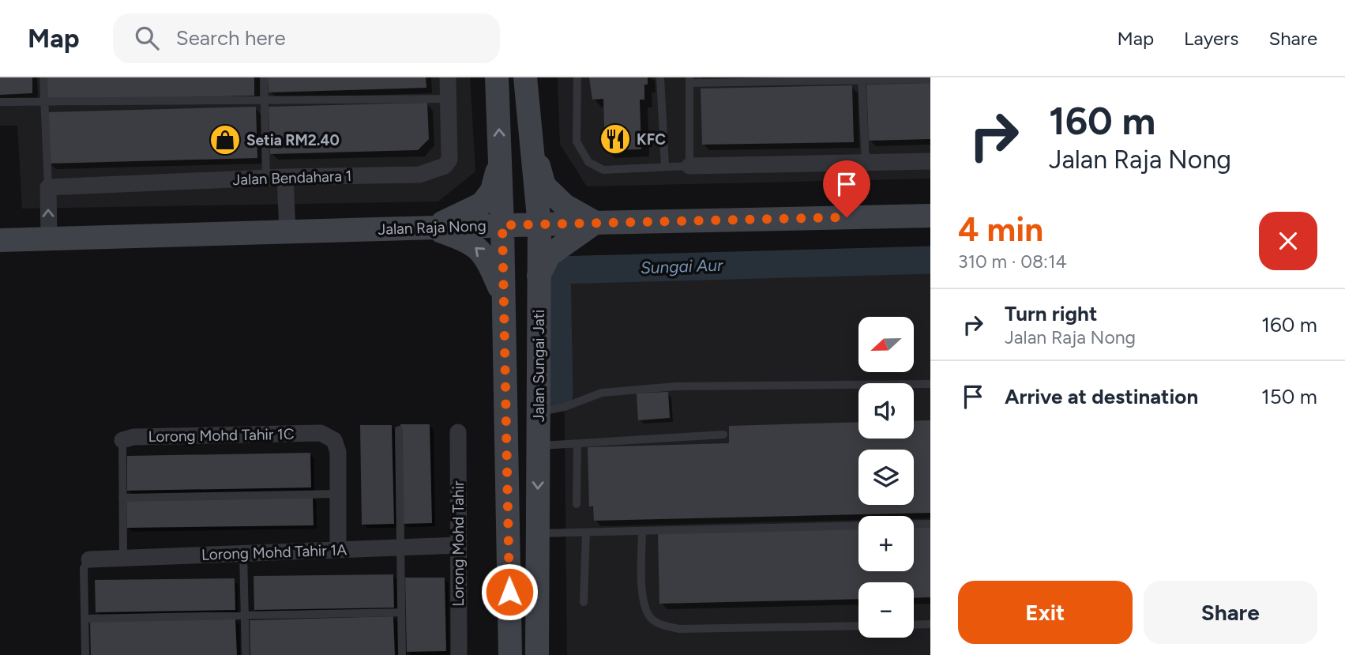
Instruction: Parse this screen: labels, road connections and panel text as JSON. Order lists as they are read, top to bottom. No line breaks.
{"streets":{"main road":["Jalan Raja Nong","Jalan Sungai Jati"],"street":["Jalan Bendahara 1","Lorong Mohd Tahir 1C","Lorong Mohd Tahir","Lorong Mohd Tahir 1A"]},"crossings":[["Jalan Raja Nong","Jalan Sungai Jati"],["Lorong Mohd Tahir","Lorong Mohd Tahir 1A"]],"water":["Sungai Aur"],"places":{"restaurant":["KFC"],"shop":["Setia RM2.40"]},"north":"left","page":{"header":"Map","search":"Search here","nav":["Map","Layers","Share"],"turn":["160 m","Jalan Raja Nong"],"heading":["4 min","310 m · 08:14"],"list":[{"name":"Turn right","note":"Jalan Raja Nong","value":"160 m"},{"name":"Arrive at destination","value":"150 m"}],"map_buttons":["+","−"],"buttons":["Exit","Share"]}}
